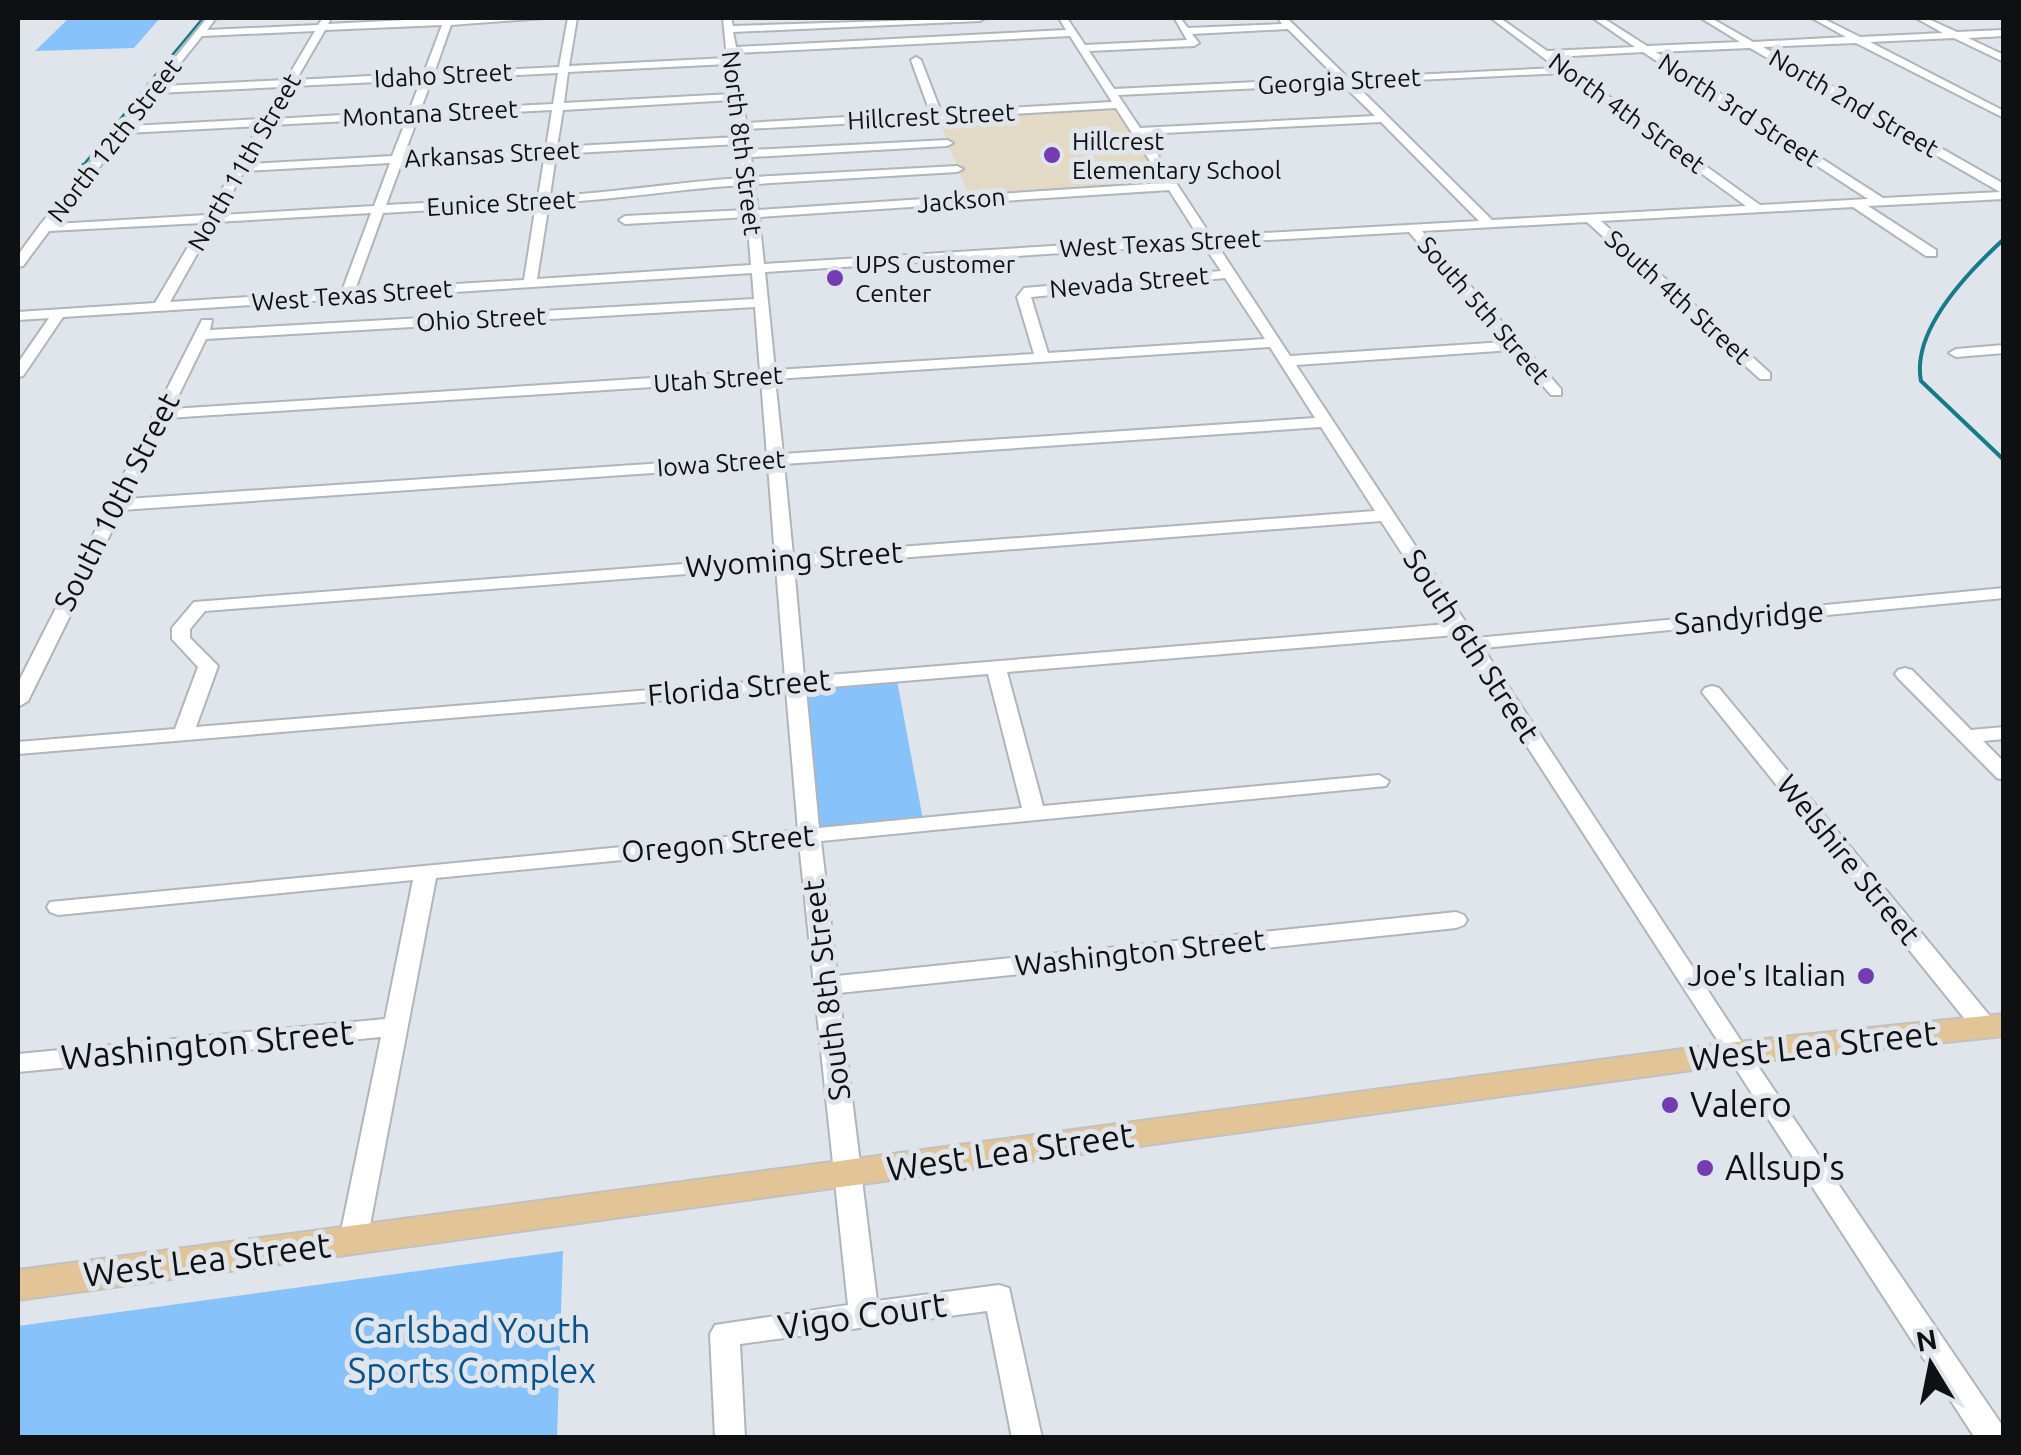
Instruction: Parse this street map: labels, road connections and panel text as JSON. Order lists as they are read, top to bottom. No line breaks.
{"streets":{"main road":["West Lea Street"],"street":["Idaho Street","Georgia Street","North 2nd Street","North 3rd Street","Montana Street","North 4th Street","Hillcrest Street","North 12th Street","North 8th Street","Arkansas Street","North 11th Street","Jackson","Eunice Street","West Texas Street","Nevada Street","South 4th Street","South 5th Street","Ohio Street","Utah Street","Iowa Street","South 10th Street","Wyoming Street","Sandyridge","South 6th Street","Florida Street","Oregon Street","Welshire Street","Washington Street","South 8th Street","Vigo Court"]},"crossings":[["Idaho Street","North 12th Street"],["Idaho Street","North 8th Street"],["Idaho Street","North 11th Street"],["Idaho Street","South 6th Street"],["Georgia Street","North 4th Street"],["Georgia Street","South 6th Street"],["North 2nd Street","West Texas Street"],["North 3rd Street","West Texas Street"],["Montana Street","North 12th Street"],["Montana Street","North 8th Street"],["Montana Street","North 11th Street"],["North 4th Street","West Texas Street"],["Hillcrest Street","North 8th Street"],["Hillcrest Street","South 6th Street"],["North 12th Street","Eunice Street"],["North 8th Street","Arkansas Street"],["North 8th Street","Jackson"],["North 8th Street","Eunice Street"],["North 8th Street","West Texas Street"],["North 8th Street","South 8th Street"],["Arkansas Street","North 11th Street"],["North 11th Street","Eunice Street"],["North 11th Street","West Texas Street"],["Jackson","South 6th Street"],["West Texas Street","South 4th Street"],["West Texas Street","South 5th Street"],["West Texas Street","South 10th Street"],["West Texas Street","South 6th Street"],["West Texas Street","South 8th Street"],["Nevada Street","Utah Street"],["Nevada Street","South 6th Street"],["Ohio Street","South 10th Street"],["Ohio Street","South 8th Street"],["Utah Street","South 10th Street"],["Utah Street","South 6th Street"],["Utah Street","South 8th Street"],["Iowa Street","South 10th Street"],["Iowa Street","South 6th Street"],["Iowa Street","South 8th Street"],["Wyoming Street","South 6th Street"],["Wyoming Street","Florida Street"],["Wyoming Street","South 8th Street"],["Sandyridge","South 6th Street"],["Sandyridge","Florida Street"],["South 6th Street","Florida Street"],["South 6th Street","West Lea Street"],["Florida Street","South 8th Street"],["Oregon Street","South 8th Street"],["Welshire Street","West Lea Street"],["Washington Street","South 8th Street"],["South 8th Street","West Lea Street"],["South 8th Street","Vigo Court"]],"parks":["Carlsbad Youth Sports Complex"],"places":["Hillcrest Elementary School","UPS Customer Center","Joe's Italian","Valero","Allsup's"],"north":"top"}
